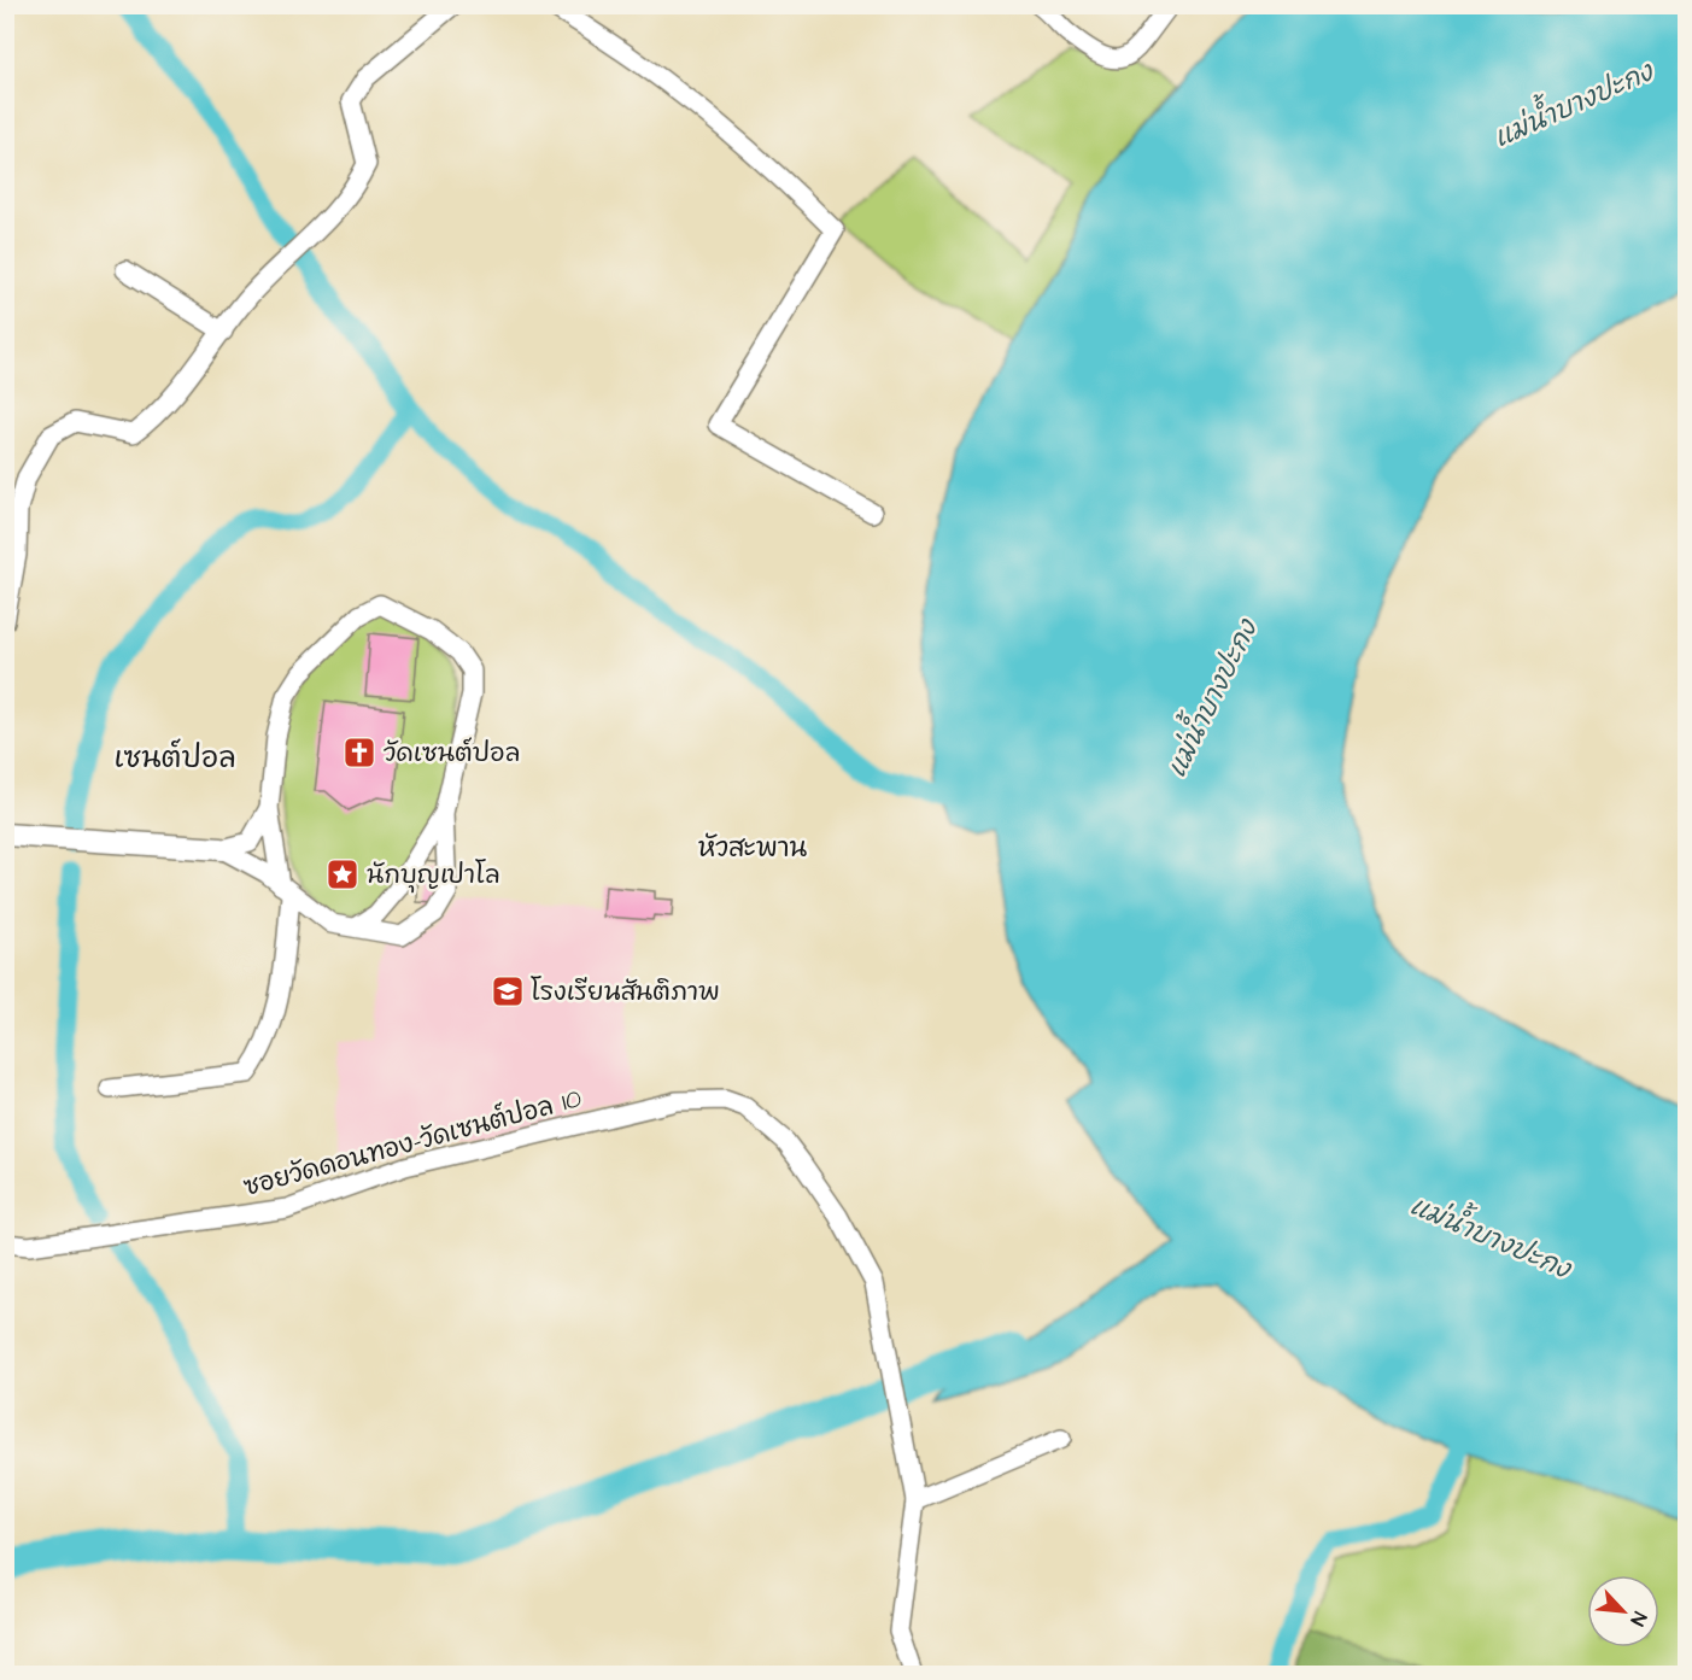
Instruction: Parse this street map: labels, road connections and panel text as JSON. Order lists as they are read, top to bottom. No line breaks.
{"streets":{"street":["ซอยวัดดอนทอง-วัดเซนต์ปอล 10"]},"districts":["เซนต์ปอล","หัวสะพาน"],"water":["แม่น้ำบางปะกง"],"places":{"church":["วัดเซนต์ปอล"],"place":["นักบุญเปาโล"],"school or university":["โรงเรียนสันติภาพ"]},"north":"bottom right"}
